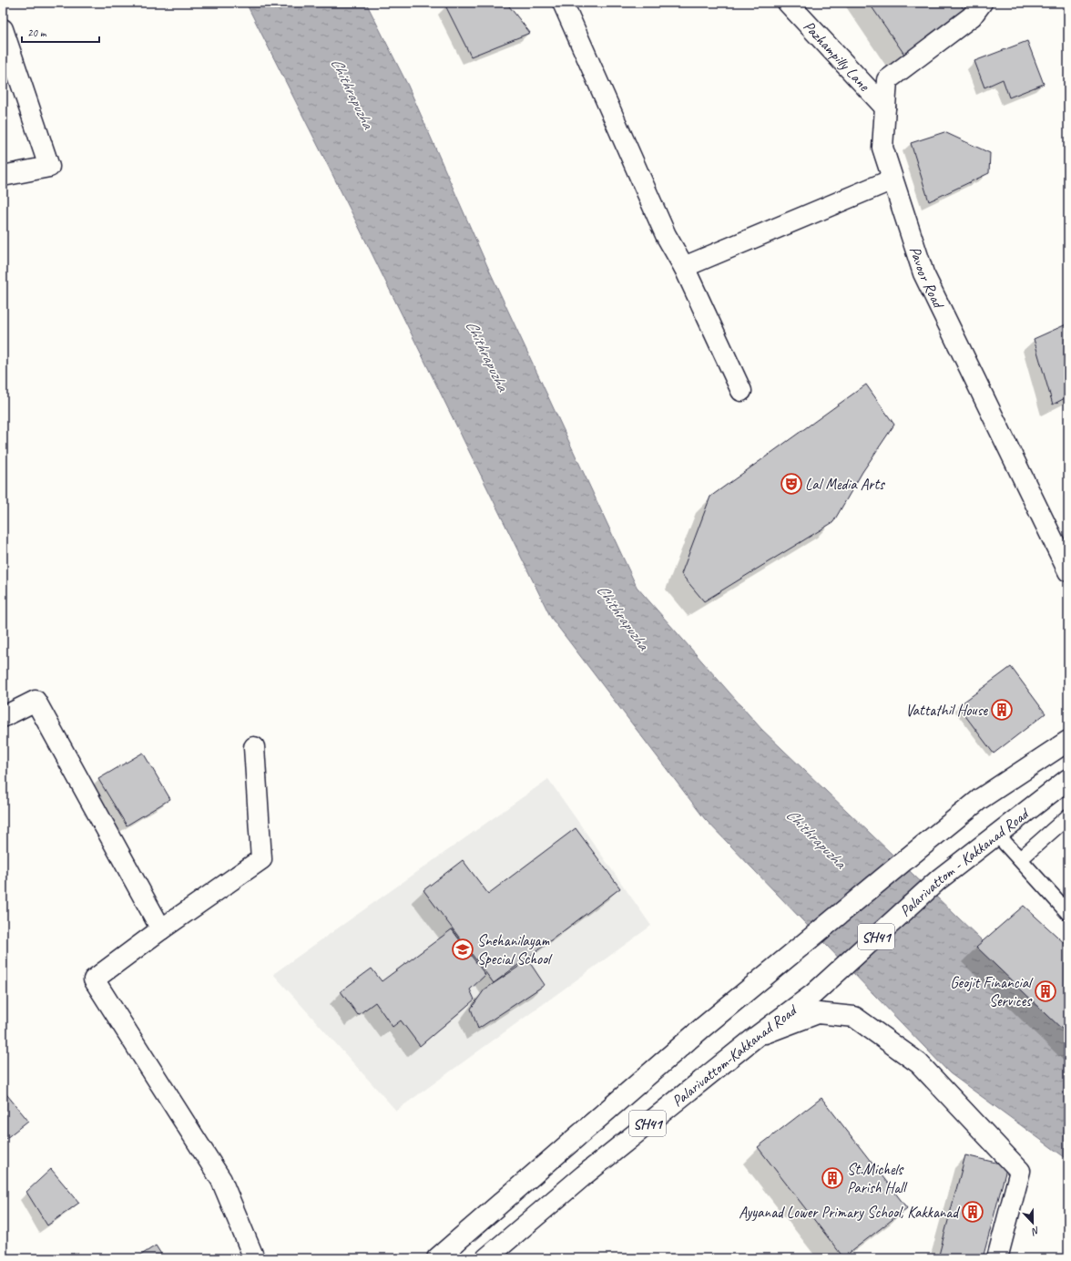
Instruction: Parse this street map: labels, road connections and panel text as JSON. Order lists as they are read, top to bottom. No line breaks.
{"streets":{"street":["Pazhampilly Lane","Pavoor Road","Palarivattom - Kakkanad Road","SH41","Palarivattom-Kakkanad Road"]},"crossings":[["Pazhampilly Lane","Pavoor Road"],["Palarivattom - Kakkanad Road","Palarivattom-Kakkanad Road"]],"water":["Chithrapuzha"],"places":{"theatre":["Lal Media Arts"],"building":["Vattathil House","Geojit Financial Services","St.Michels Parish Hall","Ayyanad Lower Primary School, Kakkanad"],"school or university":["Snehanilayam Special School"]},"scale_bar":"20 m","north":"bottom"}
